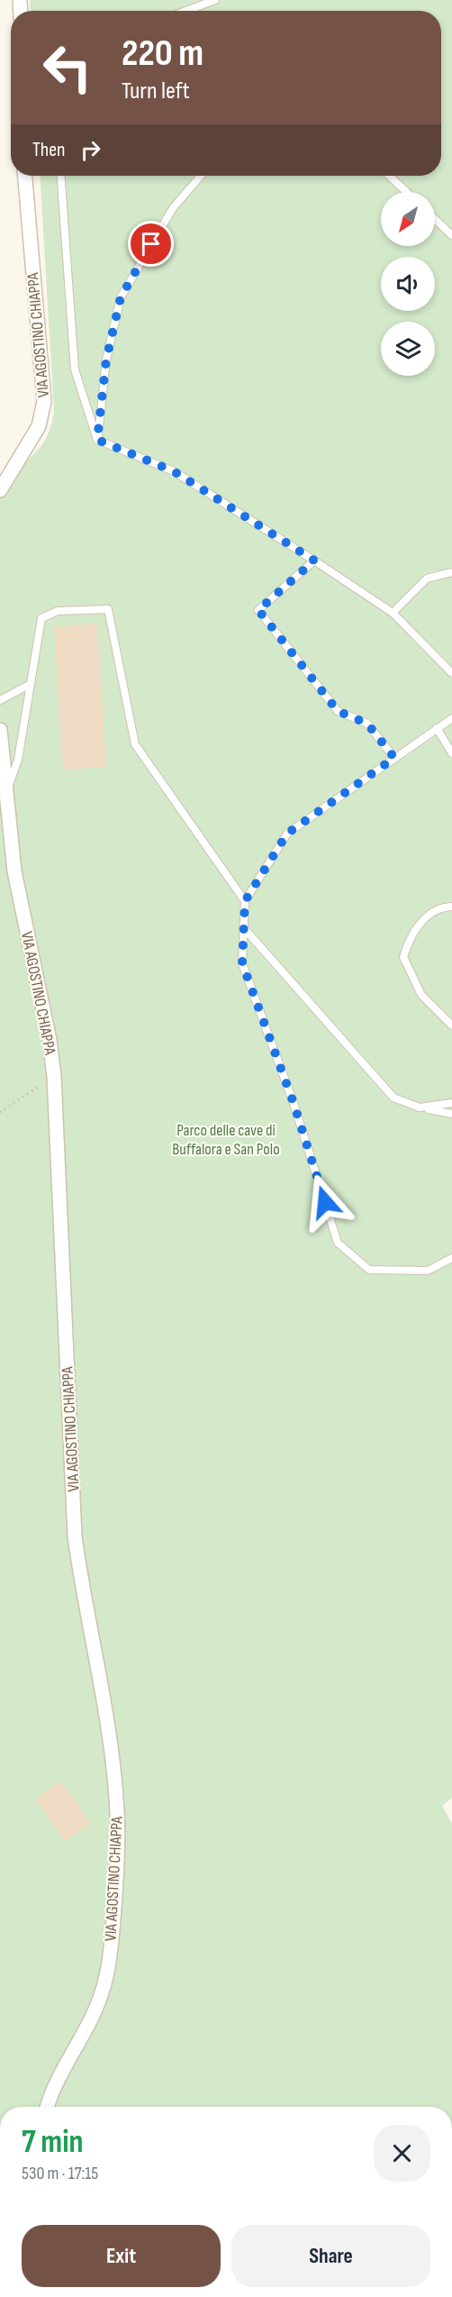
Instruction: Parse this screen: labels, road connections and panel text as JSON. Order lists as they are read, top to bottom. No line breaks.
{"streets":{"street":["VIA AGOSTINO CHIAPPA"]},"parks":["Parco delle cave di Buffalora e San Polo"],"north":"bottom left","page":{"turn":["220 m","Turn left"],"then":"Then","heading":["7 min","530 m · 17:15"],"buttons":["Exit","Share"]}}
